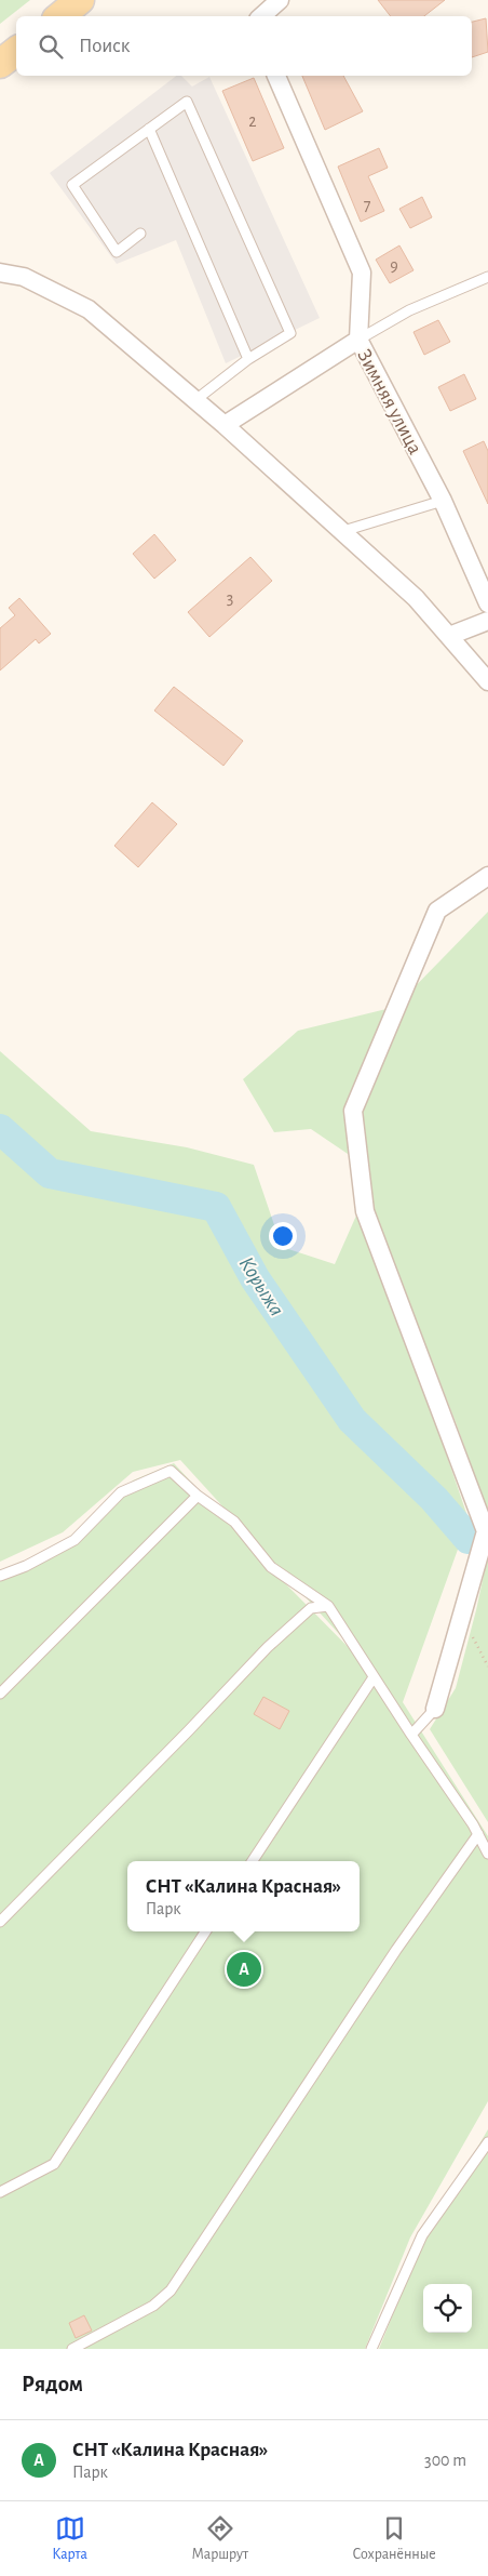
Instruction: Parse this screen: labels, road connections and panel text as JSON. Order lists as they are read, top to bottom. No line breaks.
{"streets":{"street":["Зимняя улица"]},"water":["Корыжа"],"house_numbers":["2","7","9","3"],"page":{"search":"Поиск","popup":["СНТ «Калина Красная»","Парк"],"pins":"A","heading":"Рядом","list":[{"mark":"A","name":"СНТ «Калина Красная»","note":"Парк","value":"300 m"}],"nav":["Карта","Маршрут","Сохранённые"]}}
